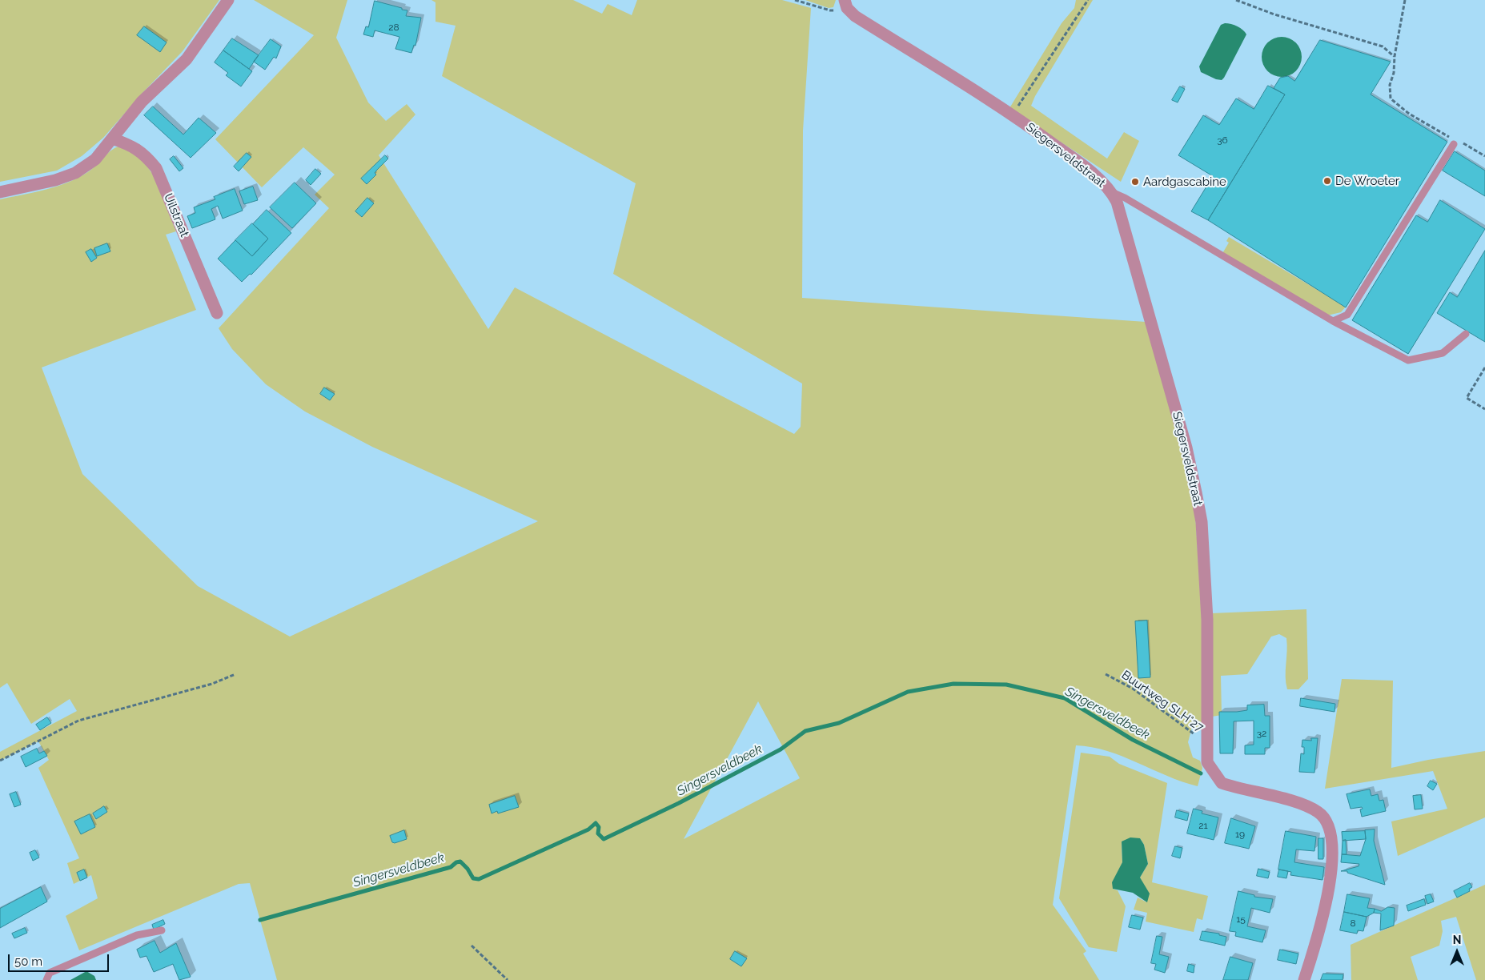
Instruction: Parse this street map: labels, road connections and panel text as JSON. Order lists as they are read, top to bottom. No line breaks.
{"streets":{"street":["Siegersveldstraat","Uilstraat"],"path":["Buurtweg SLH°27"]},"crossings":[["Siegersveldstraat","Buurtweg SLH°27"]],"water":["Singersveldbeek"],"places":["De Wroeter","Aardgascabine"],"house_numbers":["28","36","32","21","19","15","8"],"scale_bar":"50 m","north":"top"}
